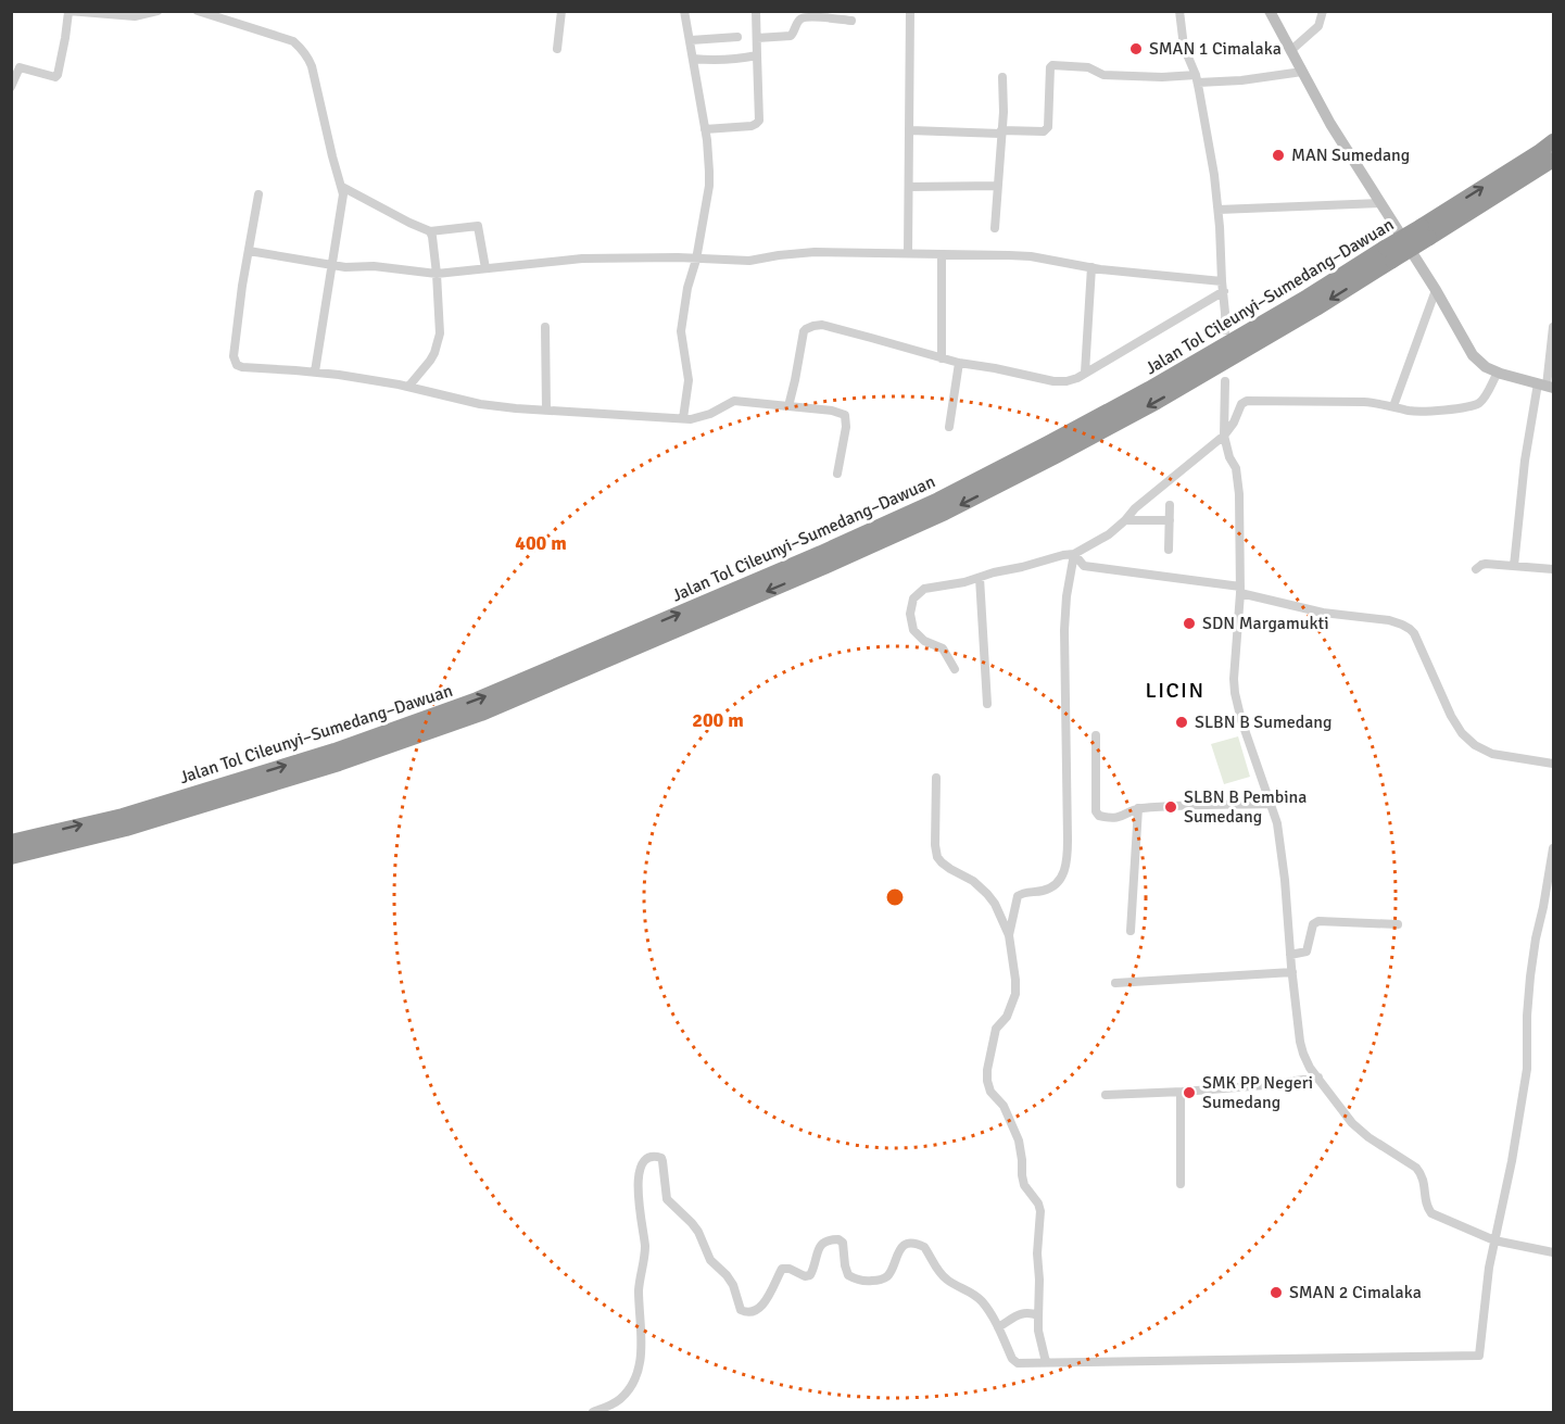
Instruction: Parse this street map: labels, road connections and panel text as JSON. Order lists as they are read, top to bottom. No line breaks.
{"streets":{"highway":["Jalan Tol Cileunyi–Sumedang–Dawuan"]},"districts":["LICIN"],"places":["SMAN 1 Cimalaka","MAN Sumedang","SDN Margamukti","SLBN B Sumedang","SLBN B Pembina Sumedang","SMK PP Negeri Sumedang","SMAN 2 Cimalaka"],"rings":["400 m","200 m"]}
